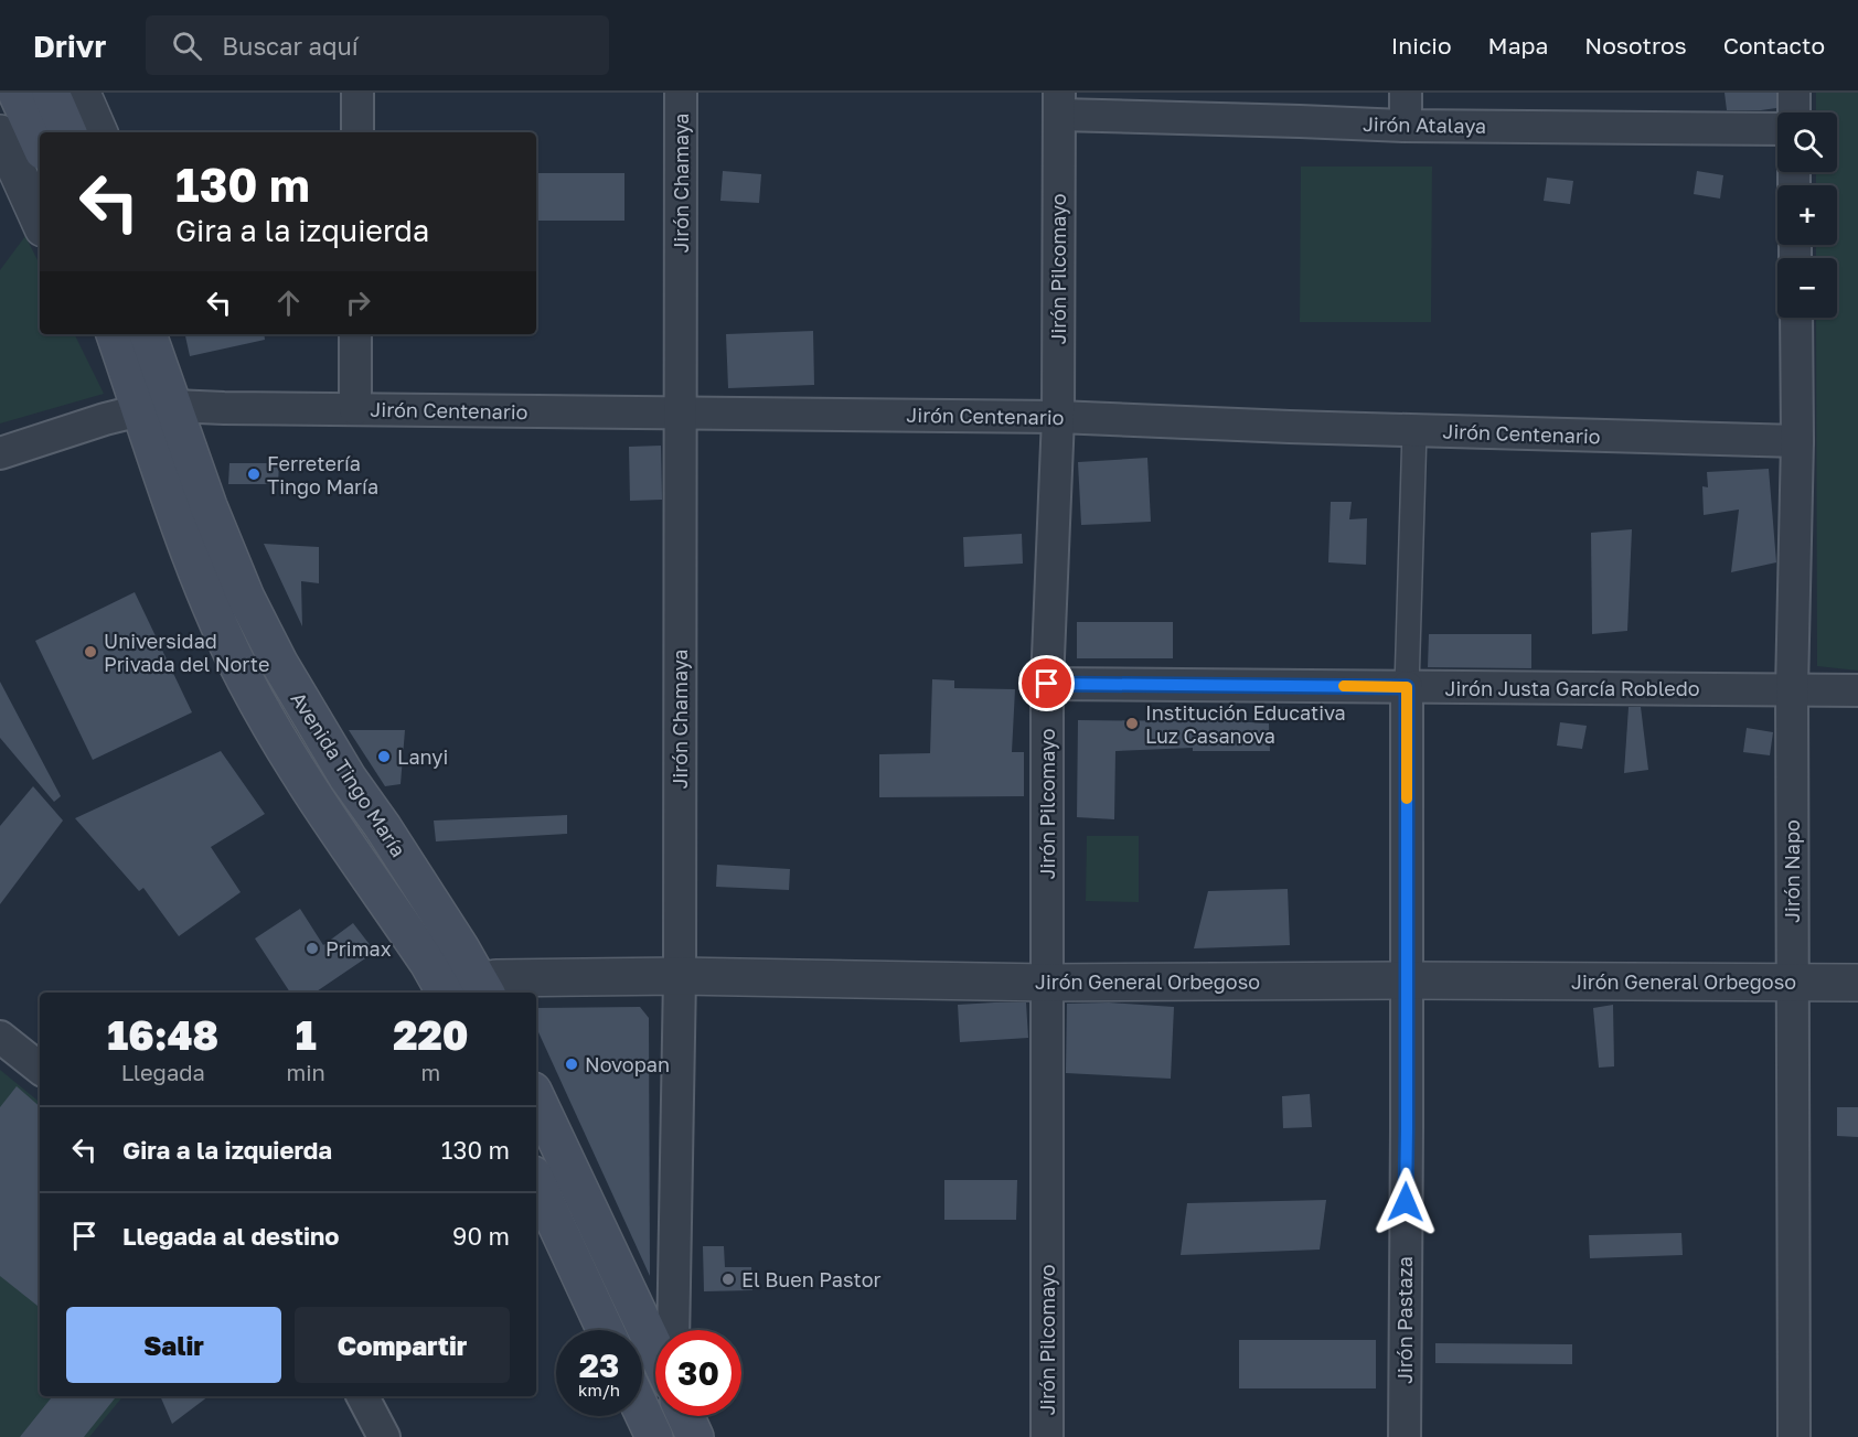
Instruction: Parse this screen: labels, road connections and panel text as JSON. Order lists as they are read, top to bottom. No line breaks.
{"streets":{"main road":["Avenida Tingo María"],"street":["Jirón Atalaya","Jirón Chamaya","Jirón Pilcomayo","Jirón Centenario","Jirón Justa García Robledo","Jirón Napo","Jirón General Orbegoso","Jirón Pastaza"]},"crossings":[["Jirón Atalaya","Jirón Pilcomayo"],["Jirón Chamaya","Jirón Centenario"],["Jirón Chamaya","Jirón General Orbegoso"],["Jirón Pilcomayo","Jirón Centenario"],["Jirón Pilcomayo","Jirón Justa García Robledo"],["Jirón Pilcomayo","Jirón General Orbegoso"],["Jirón Centenario","Avenida Tingo María"],["Jirón Centenario","Jirón Napo"],["Jirón Justa García Robledo","Jirón Napo"],["Jirón Justa García Robledo","Jirón Pastaza"],["Avenida Tingo María","Jirón General Orbegoso"],["Jirón Napo","Jirón General Orbegoso"],["Jirón General Orbegoso","Jirón Pastaza"]],"places":["Ferretería Tingo María","Universidad Privada del Norte","Institución Educativa Luz Casanova","Lanyi","Primax","Novopan","El Buen Pastor"],"page":{"header":"Drivr","search":"Buscar aquí","nav":["Inicio","Mapa","Nosotros","Contacto"],"map_buttons":["+","−"],"turn":["130 m","Gira a la izquierda"],"eta":["16:48","Llegada","1","min","220","m"],"list":[{"name":"Gira a la izquierda","value":"130 m"},{"name":"Llegada al destino","value":"90 m"}],"buttons":["Salir","Compartir"],"speed":"23 km/h","limit":"30"}}
